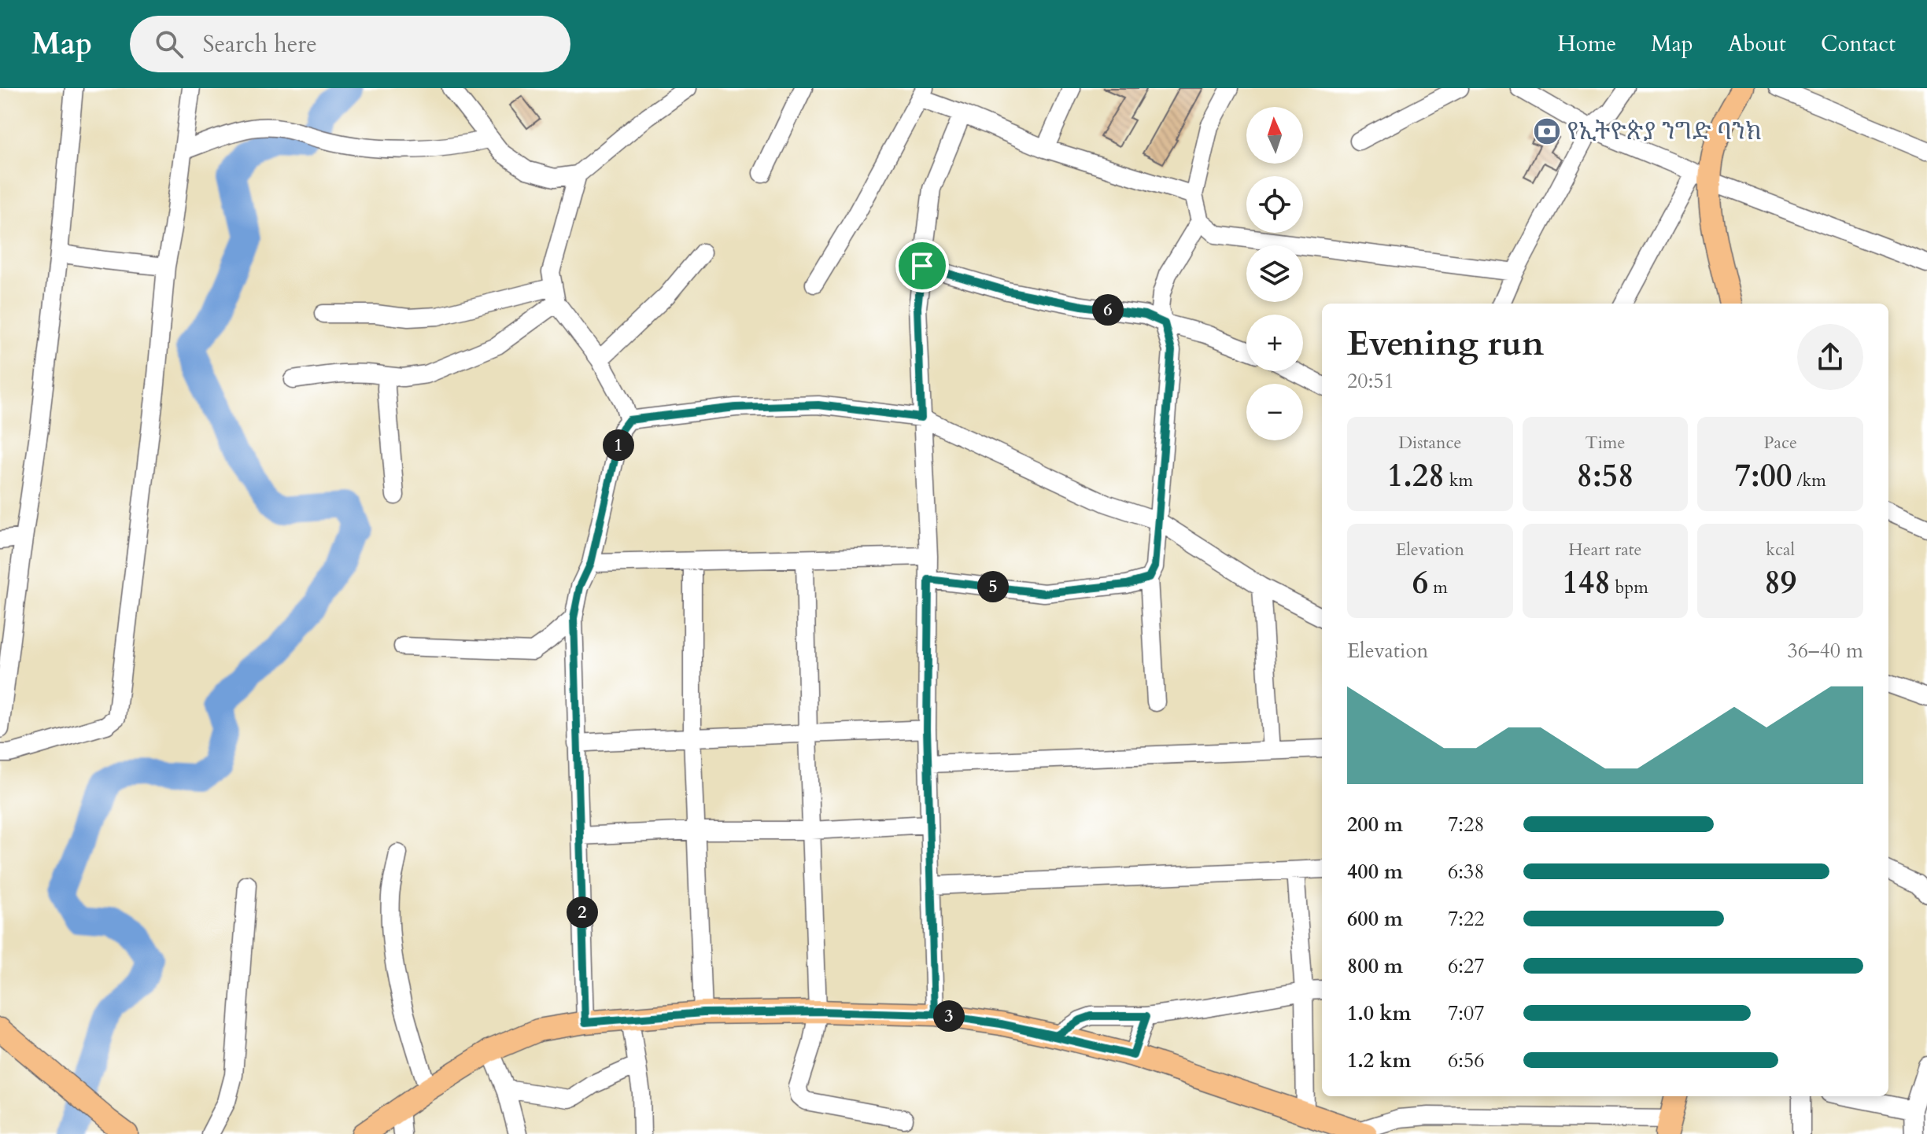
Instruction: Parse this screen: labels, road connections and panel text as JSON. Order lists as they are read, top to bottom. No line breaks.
{"places":{"bank":["የኢትዮጵያ ንግድ ባንክ"]},"north":"top","page":{"header":"Map","search":"Search here","nav":["Home","Map","About","Contact"],"map_buttons":["+","−"],"pins":["6","1","5","2","3"],"heading":["Evening run","20:51"],"stats":[["Distance","1.28 km"],["Time","8:58"],["Pace","7:00 /km"],["Elevation","6 m"],["Heart rate","148 bpm"],["kcal","89"]],"chart":["Elevation","36–40 m"],"list":[{"name":"200 m","note":"7:28"},{"name":"400 m","note":"6:38"},{"name":"600 m","note":"7:22"},{"name":"800 m","note":"6:27"},{"name":"1.0 km","note":"7:07"},{"name":"1.2 km","note":"6:56"}]}}
